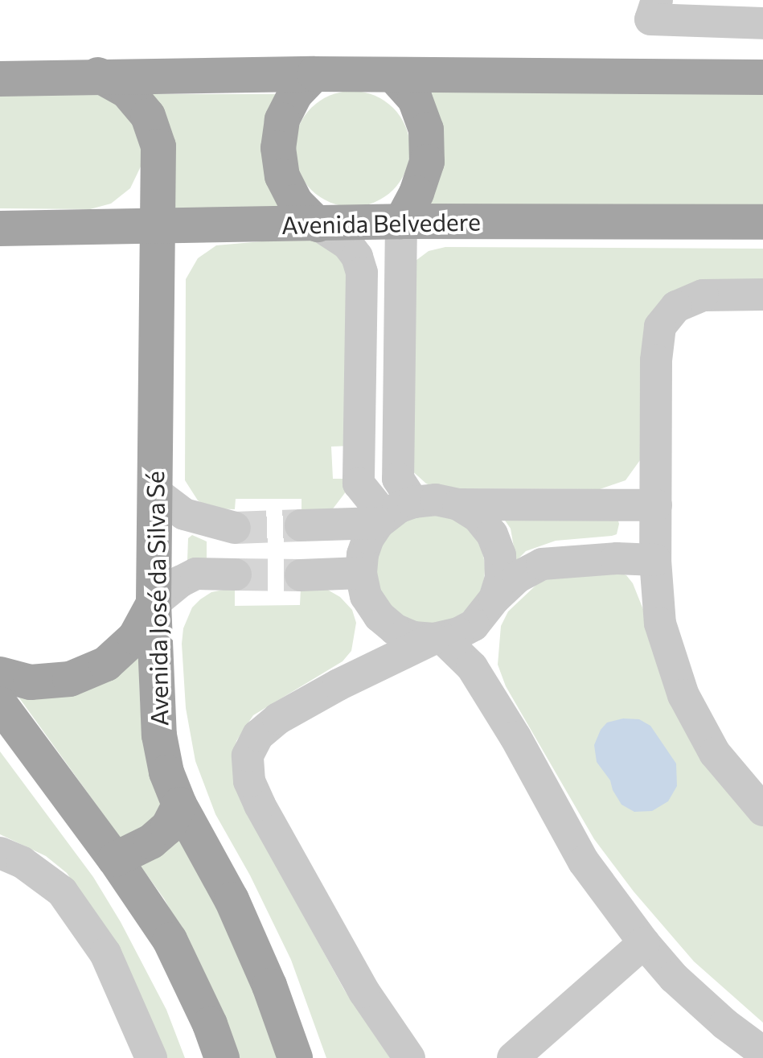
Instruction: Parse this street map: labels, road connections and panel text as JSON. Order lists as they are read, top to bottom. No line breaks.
{"streets":{"main road":["Avenida Belvedere","Avenida José da Silva Sé"]},"crossings":[["Avenida Belvedere","Avenida José da Silva Sé"]]}
